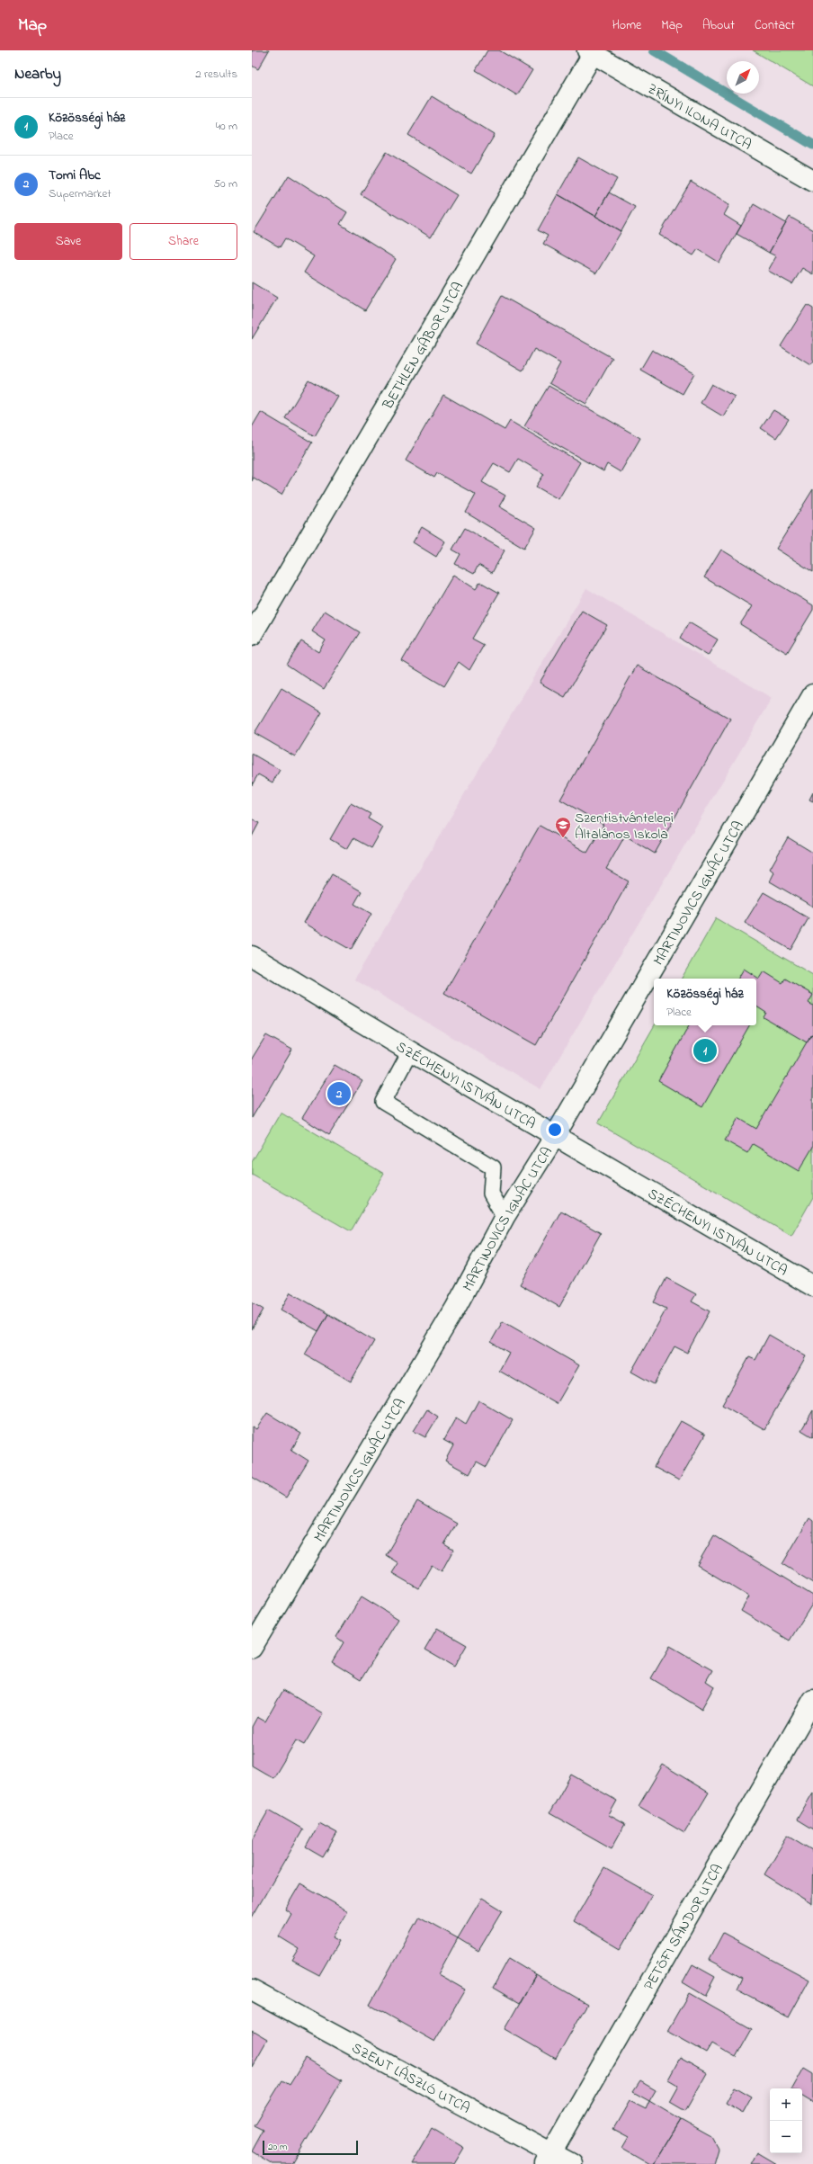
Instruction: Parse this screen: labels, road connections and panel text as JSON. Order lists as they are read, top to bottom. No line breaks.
{"streets":{"street":["ZRÍNYI ILONA UTCA","BETHLEN GÁBOR UTCA","MARTINOVICS IGNÁC UTCA","SZÉCHENYI ISTVÁN UTCA","PETŐFI SÁNDOR UTCA","SZENT LÁSZLÓ UTCA"]},"crossings":[["ZRÍNYI ILONA UTCA","BETHLEN GÁBOR UTCA"],["MARTINOVICS IGNÁC UTCA","SZÉCHENYI ISTVÁN UTCA"],["PETŐFI SÁNDOR UTCA","SZENT LÁSZLÓ UTCA"]],"places":{"school or university":["Szentistvántelepi Általános Iskola"]},"scale_bar":"20 m","north":"top right","page":{"header":"Map","nav":["Home","Map","About","Contact"],"heading":["Nearby","2 results"],"list":[{"mark":"1","name":"Közösségi ház","note":"Place","value":"40 m"},{"mark":"2","name":"Tomi Abc","note":"Supermarket","value":"50 m"}],"buttons":["Save","Share"],"popup":["Közösségi ház","Place"],"pins":["1","2"],"map_buttons":["+","−"],"scale":"20 m"}}
